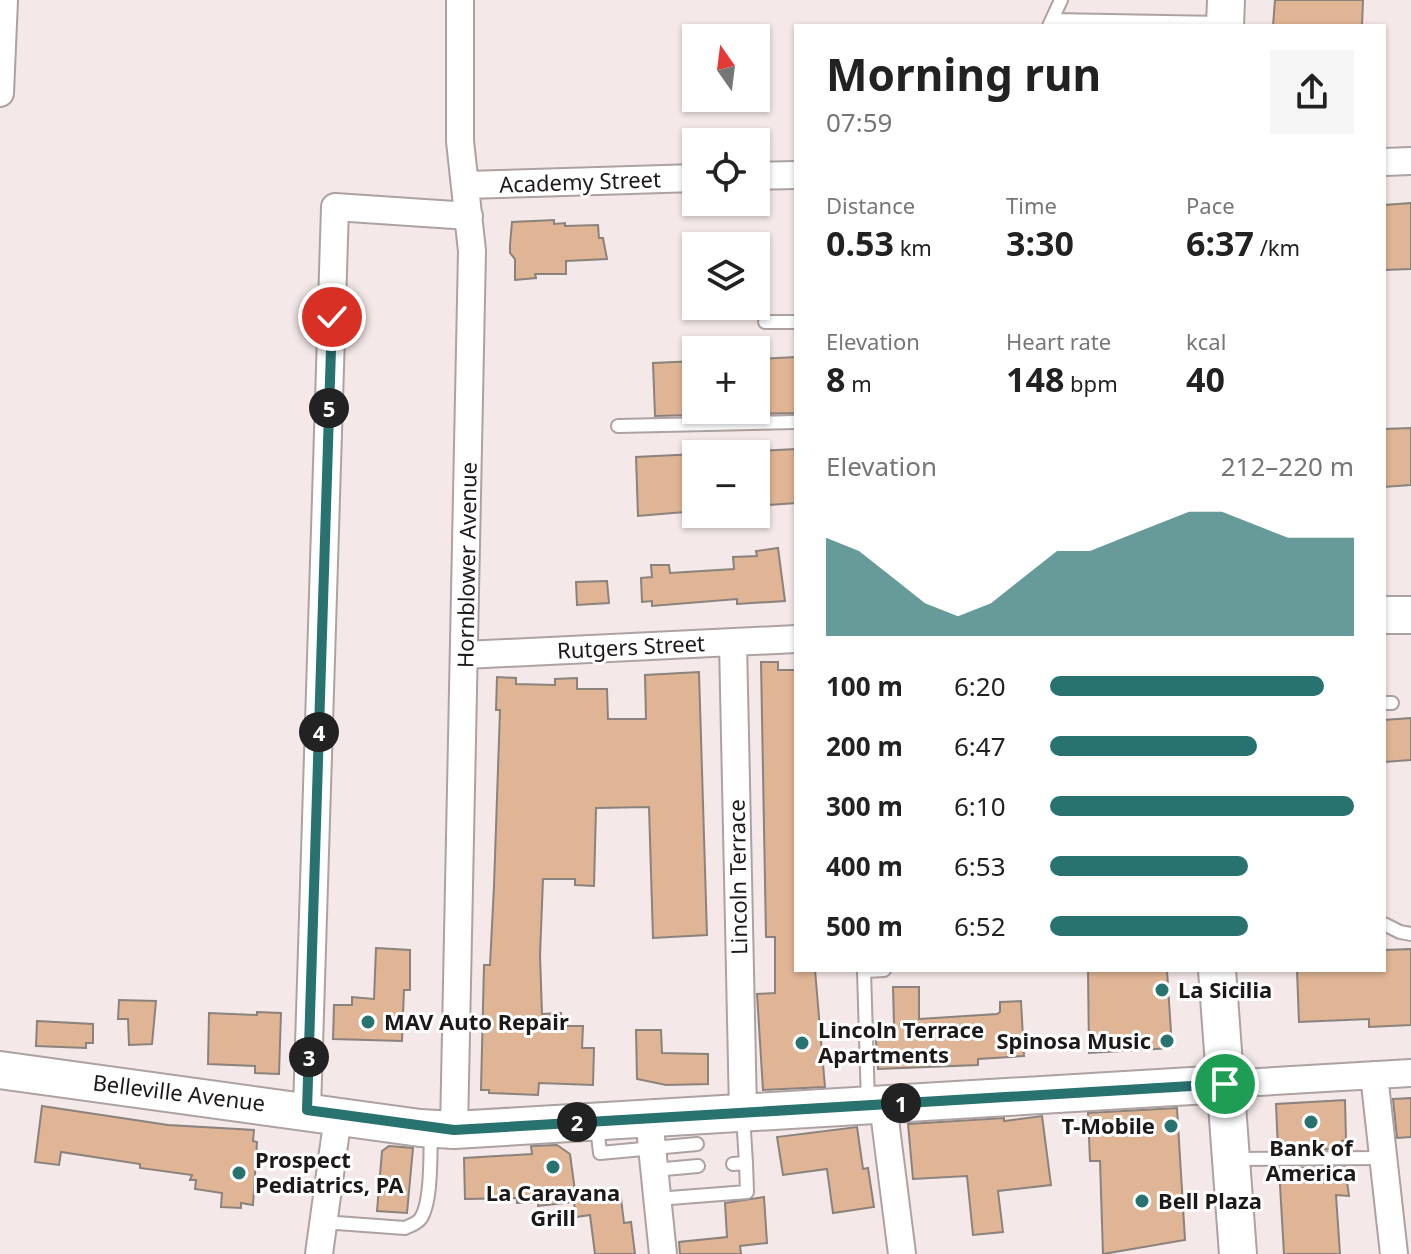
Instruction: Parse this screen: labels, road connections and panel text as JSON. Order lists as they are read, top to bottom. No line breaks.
{"streets":{"main road":["Belleville Avenue"],"street":["Academy Street","Hornblower Avenue","Rutgers Street","Lincoln Terrace"]},"crossings":[["Academy Street","Hornblower Avenue"],["Hornblower Avenue","Rutgers Street"],["Hornblower Avenue","Belleville Avenue"],["Rutgers Street","Lincoln Terrace"],["Lincoln Terrace","Belleville Avenue"]],"places":["La Sicilia","MAV Auto Repair","Spinosa Music","Lincoln Terrace Apartments","Bank of America","T-Mobile","La Caravana Grill","Prospect Pediatrics, PA","Bell Plaza"],"north":"top","page":{"map_buttons":["+","−"],"heading":["Morning run","07:59"],"stats":[["Distance","0.53 km"],["Time","3:30"],["Pace","6:37 /km"],["Elevation","8 m"],["Heart rate","148 bpm"],["kcal","40"]],"pins":["5","4","3","1","2"],"chart":["Elevation","212–220 m"],"list":[{"name":"100 m","note":"6:20"},{"name":"200 m","note":"6:47"},{"name":"300 m","note":"6:10"},{"name":"400 m","note":"6:53"},{"name":"500 m","note":"6:52"}]}}
